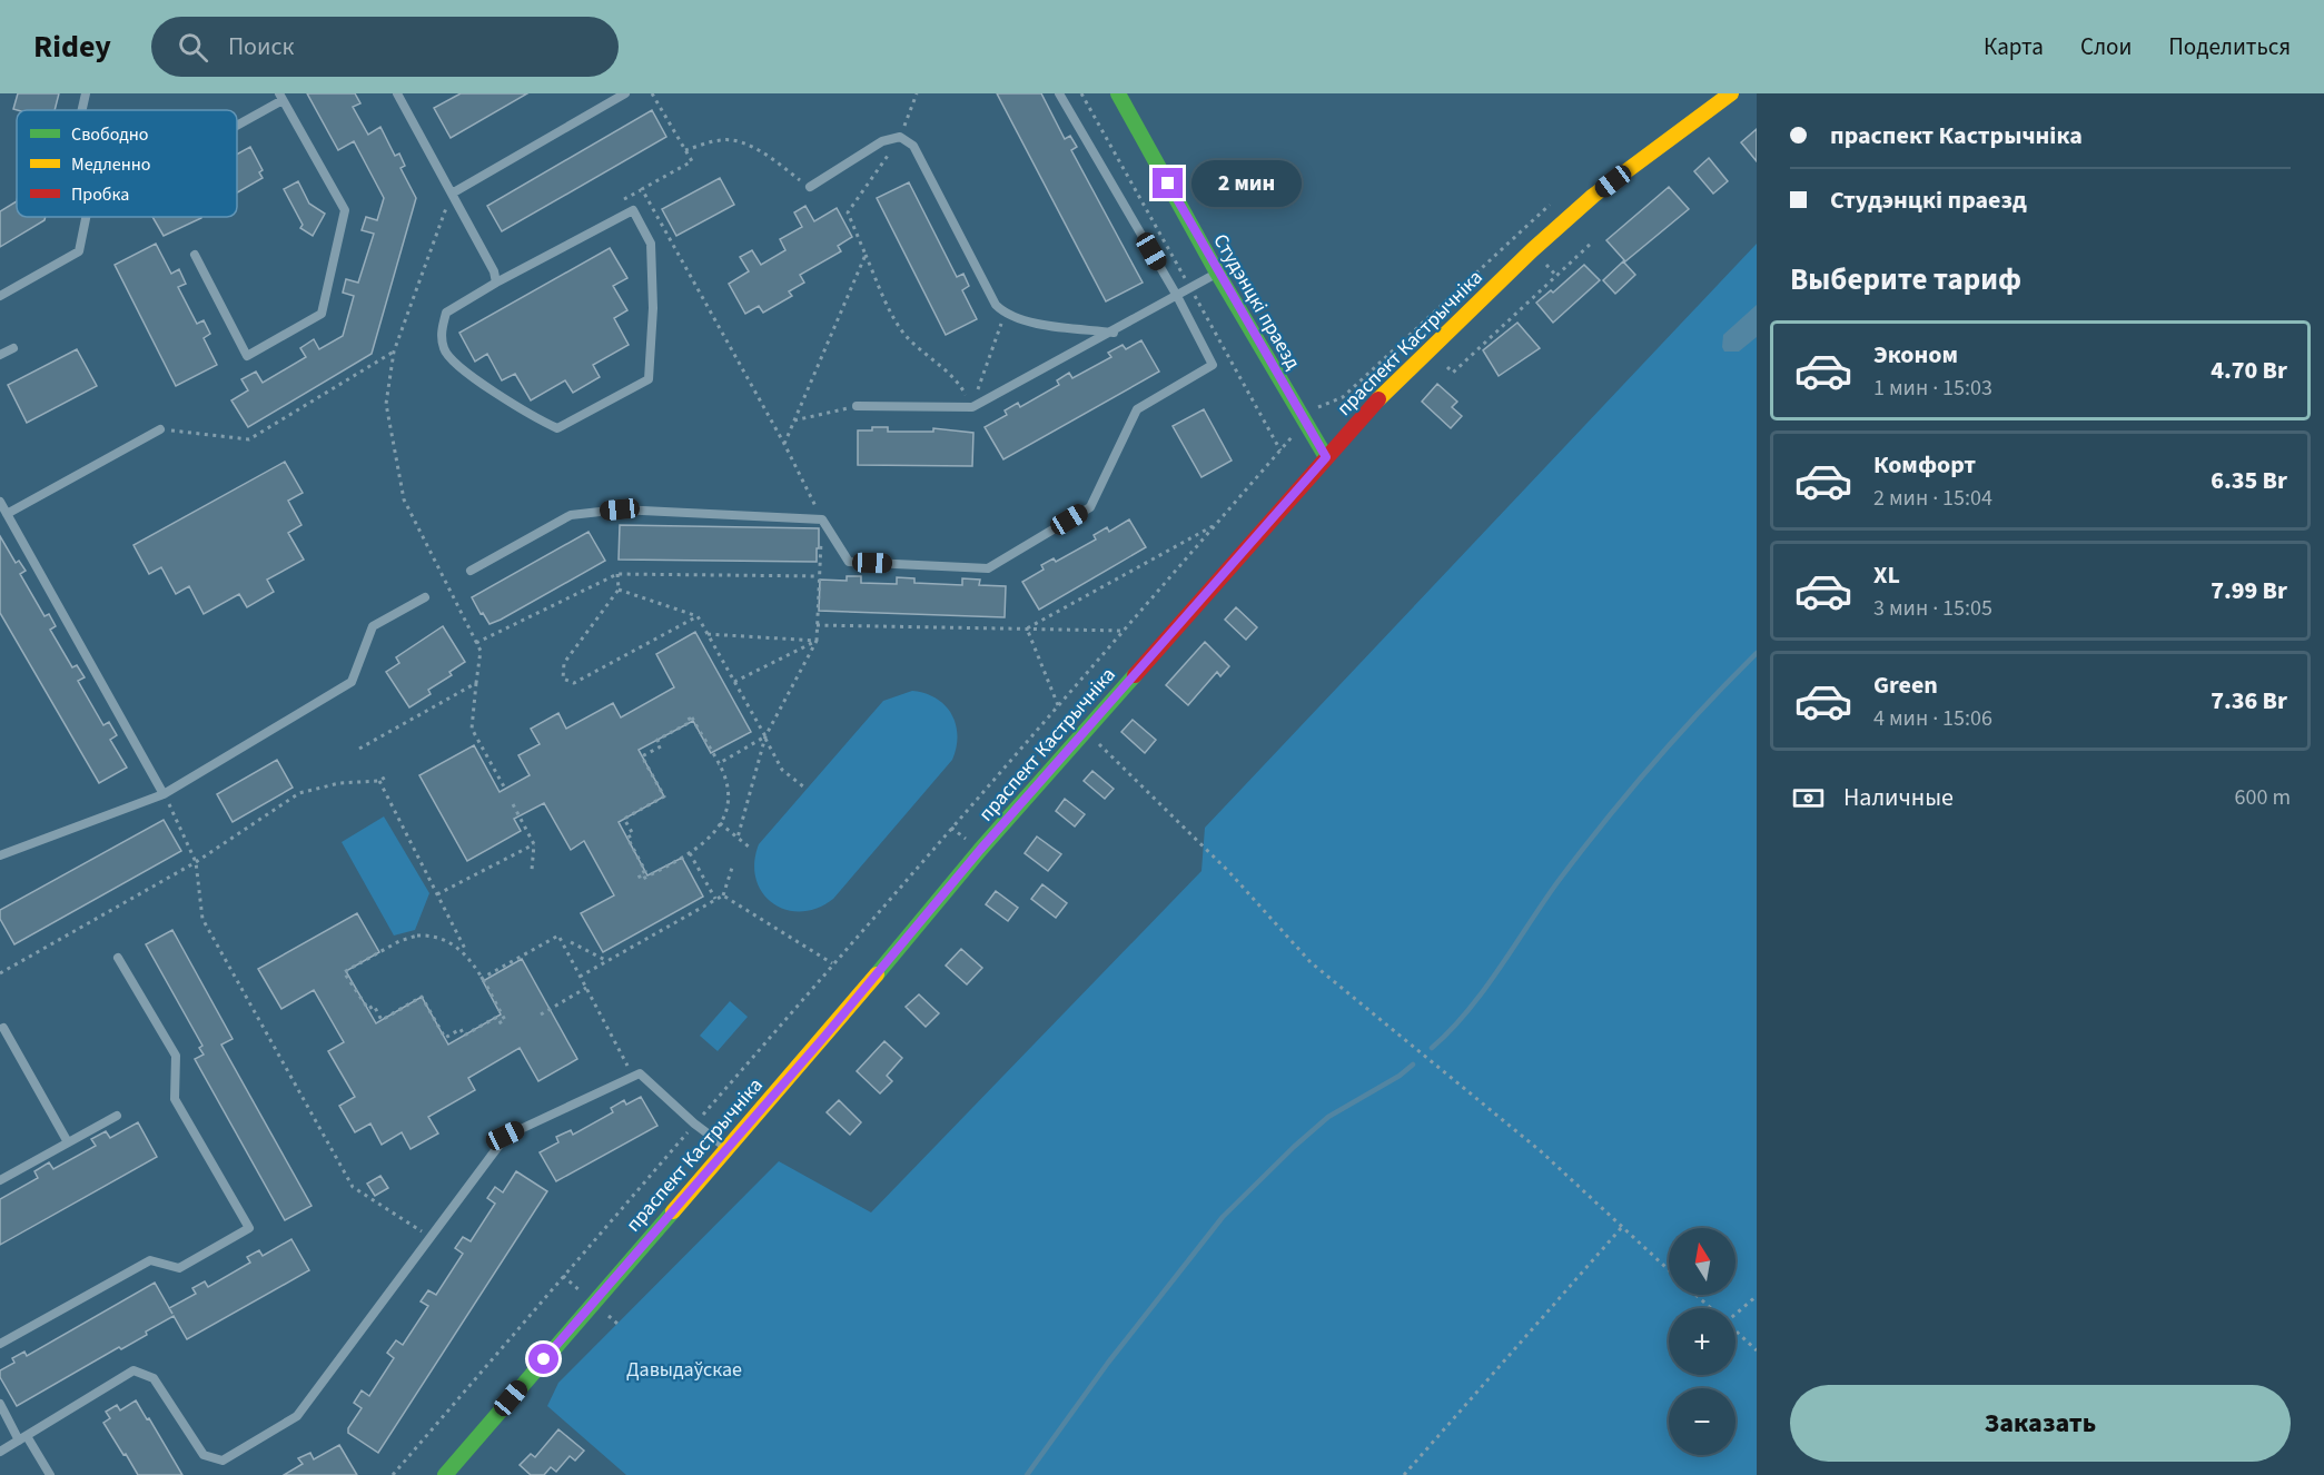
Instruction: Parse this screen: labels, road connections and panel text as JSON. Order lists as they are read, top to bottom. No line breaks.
{"streets":{"main road":["Студэнцкі праезд","праспект Кастрычніка"]},"crossings":[["Студэнцкі праезд","праспект Кастрычніка"]],"parks":["Давыдаўскае"],"legend":["Свободно","Медленно","Пробка"],"north":"top","page":{"header":"Ridey","search":"Поиск","nav":["Карта","Слои","Поделиться"],"banner":["праспект Кастрычніка","Студэнцкі праезд"],"bubble":"2 мин","heading":"Выберите тариф","list":[{"name":"Эконом","note":"1 мин · 15:03","value":"4.70 Br"},{"name":"Комфорт","note":"2 мин · 15:04","value":"6.35 Br"},{"name":"XL","note":"3 мин · 15:05","value":"7.99 Br"},{"name":"Green","note":"4 мин · 15:06","value":"7.36 Br"}],"pay":["Наличные","600 m"],"map_buttons":["+","−"],"buttons":"Заказать"}}
